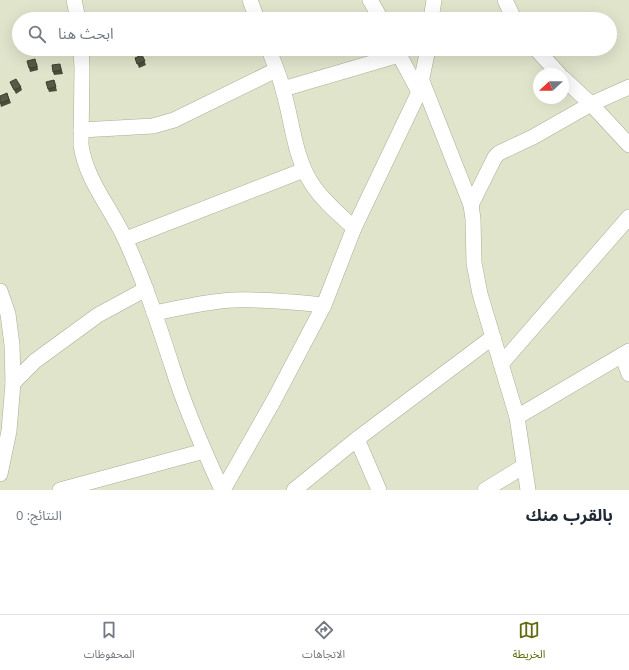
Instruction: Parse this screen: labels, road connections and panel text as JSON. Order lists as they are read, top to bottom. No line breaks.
{"north":"left","page":{"search":"ابحث هنا","heading":["بالقرب منك","النتائج: 0"],"nav":["الخريطة","الاتجاهات","المحفوظات"]}}
